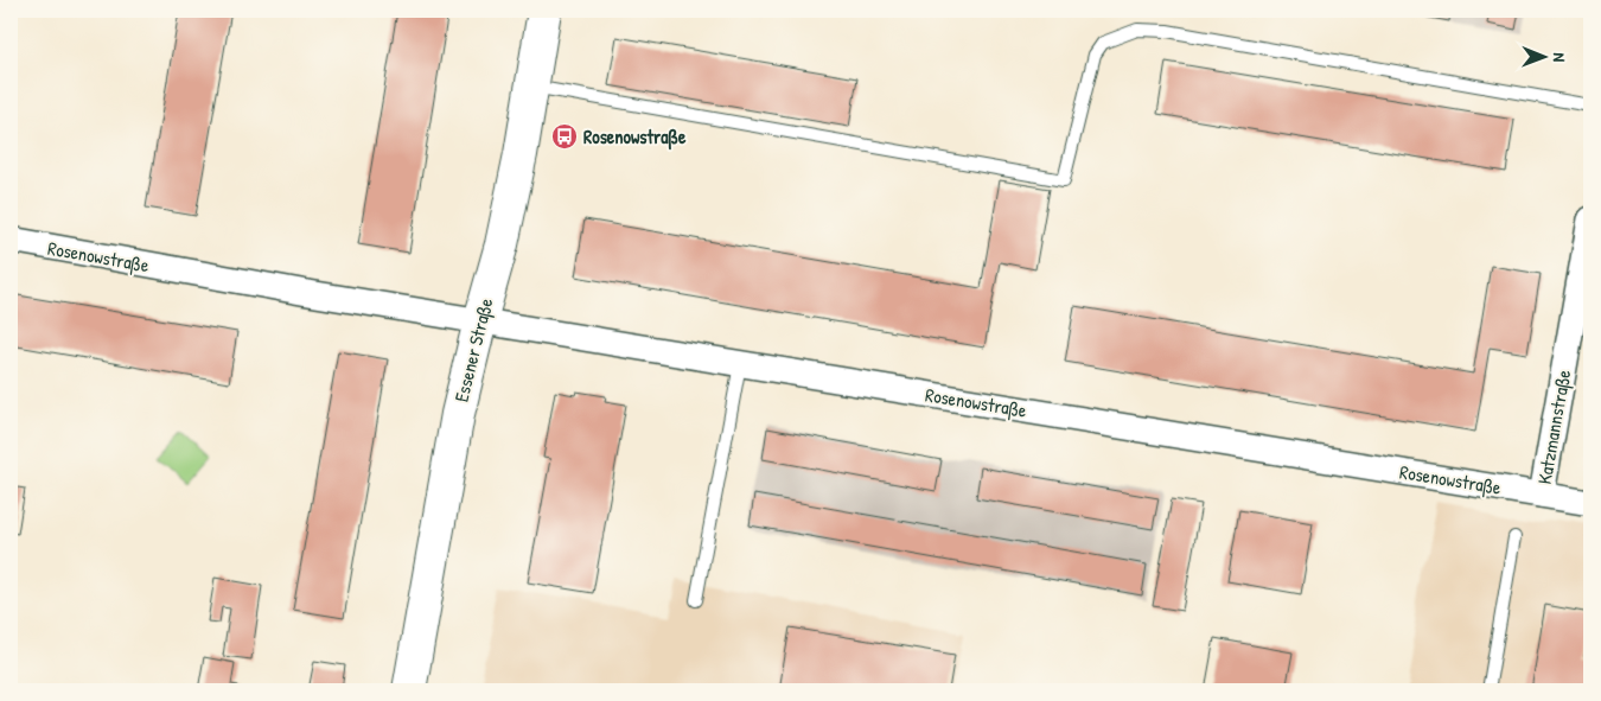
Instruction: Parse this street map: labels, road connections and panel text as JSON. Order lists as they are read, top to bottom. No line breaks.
{"streets":{"main road":["Essener Straße"],"street":["Rosenowstraße","Katzmannstraße"]},"crossings":[["Rosenowstraße","Essener Straße"],["Rosenowstraße","Katzmannstraße"]],"places":{"bus stop":["Rosenowstraße"]},"north":"right"}
